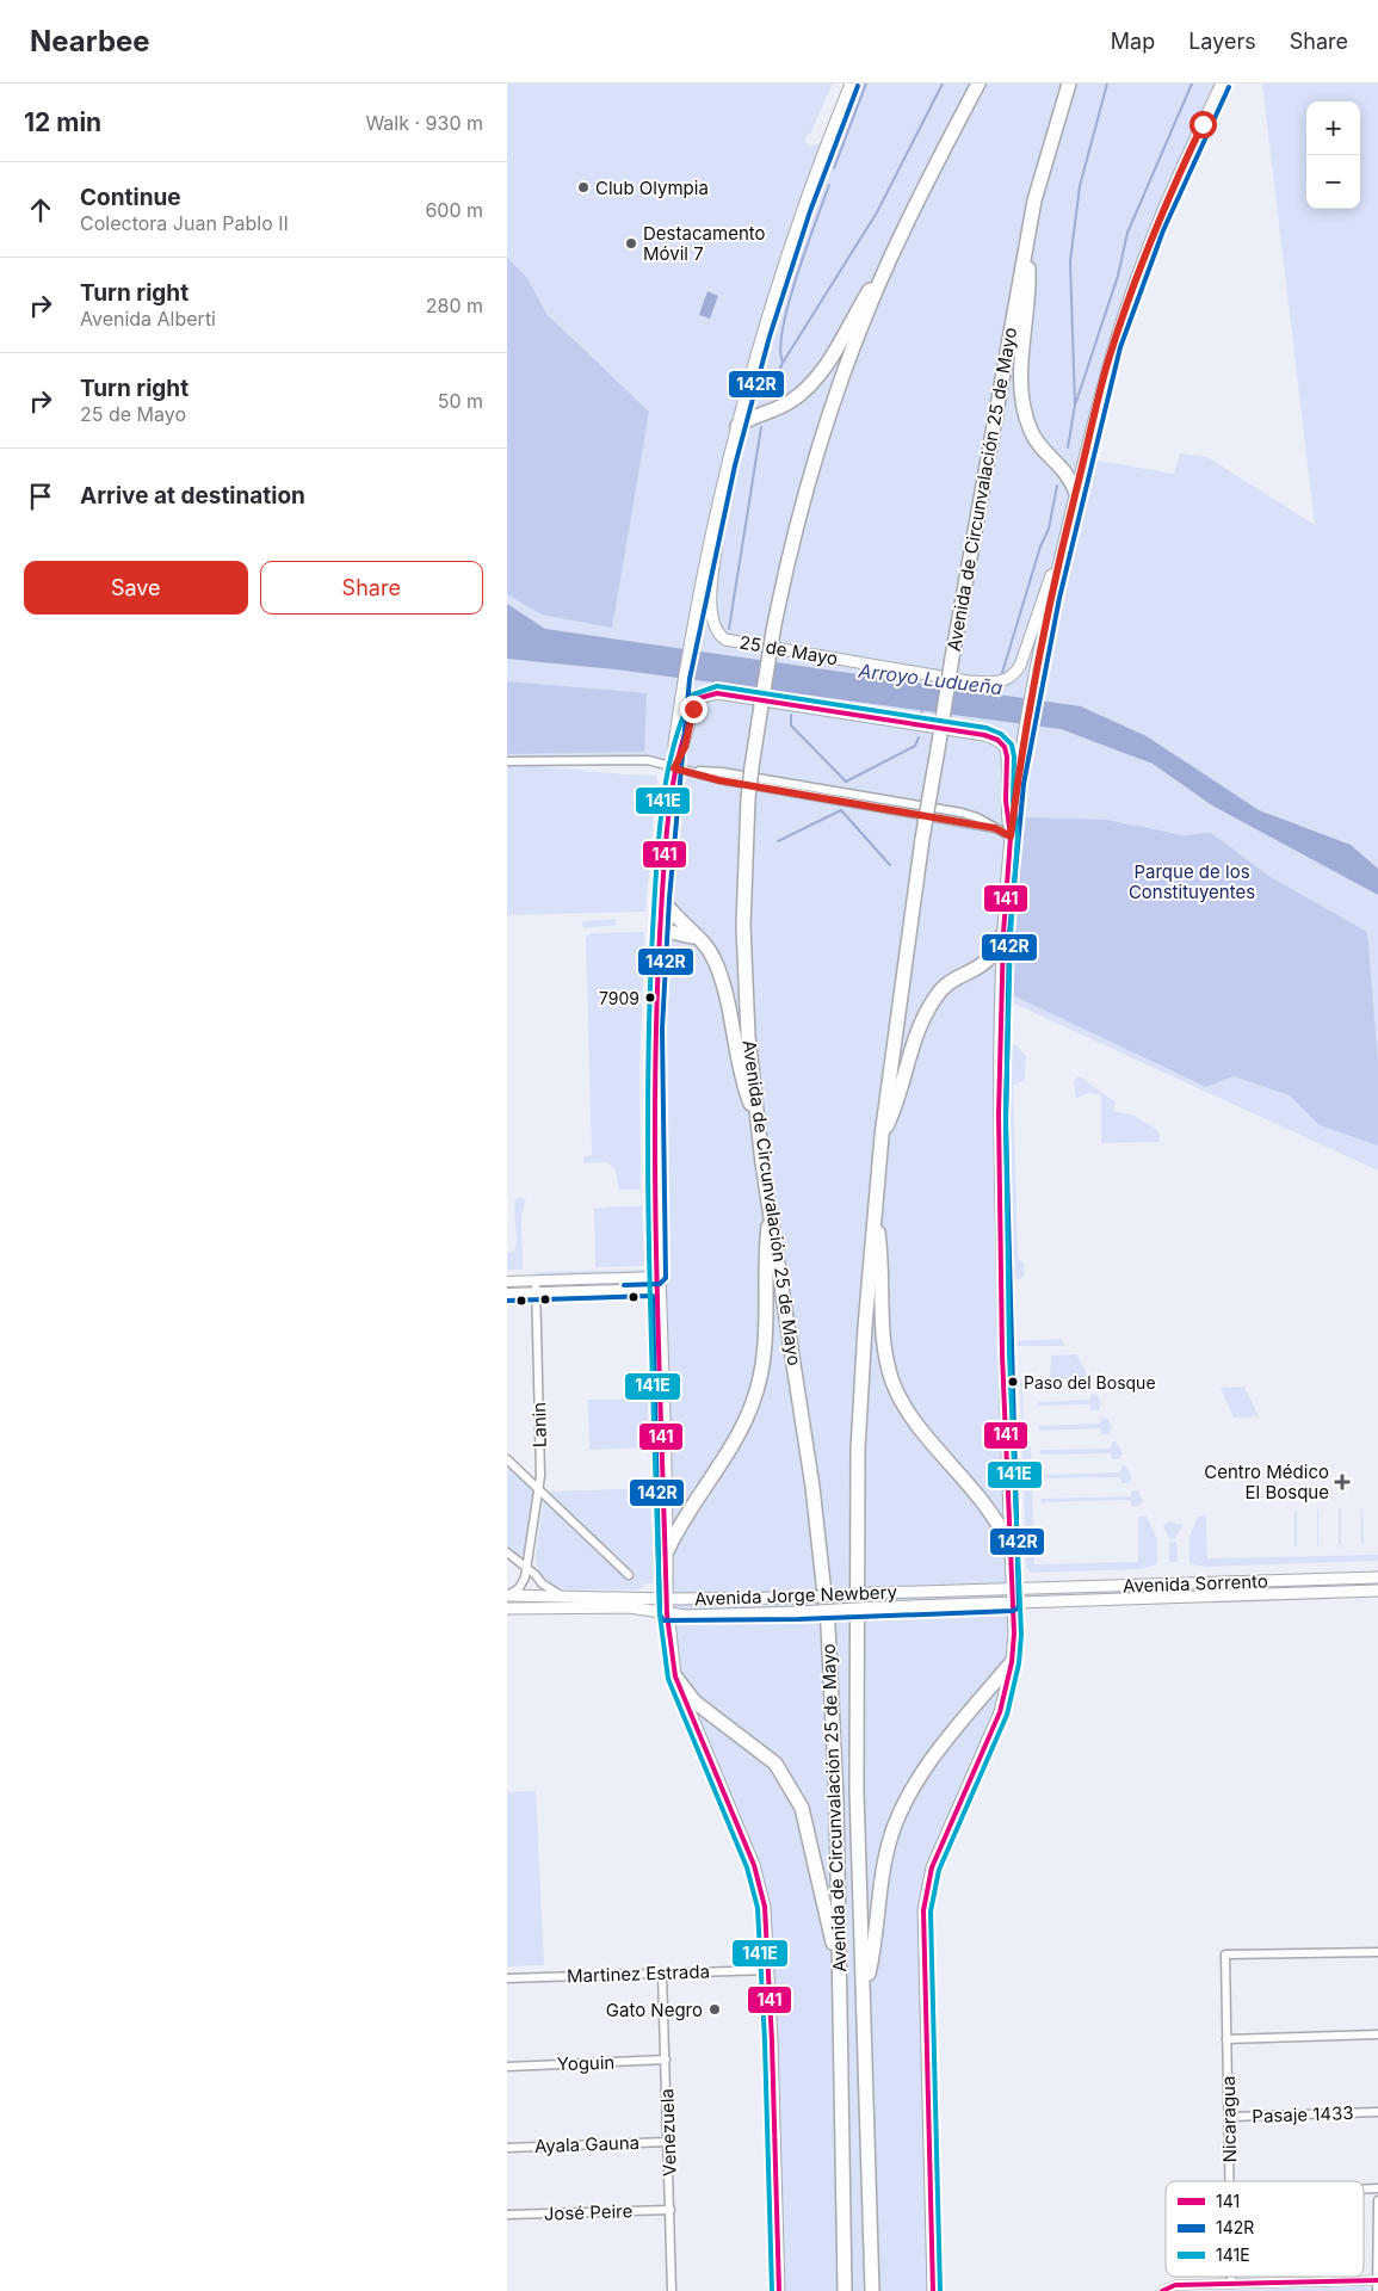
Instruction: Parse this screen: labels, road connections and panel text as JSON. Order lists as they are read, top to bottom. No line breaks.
{"streets":{"highway":["Avenida de Circunvalación 25 de Mayo"],"main road":["25 de Mayo","Avenida Sorrento","Avenida Jorge Newbery"],"street":["Lanin","Martinez Estrada","Yoguin","Pasaje 1433","Nicaragua","Venezuela","Ayala Gauna","José Peire"]},"crossings":[["Avenida Sorrento","Avenida Jorge Newbery"],["Martinez Estrada","Venezuela"],["Yoguin","Venezuela"],["Pasaje 1433","Nicaragua"],["Venezuela","Ayala Gauna"],["Venezuela","José Peire"]],"water":["Arroyo Ludueña"],"parks":["Parque de los Constituyentes"],"places":{"other":["Club Olympia","Destacamento Móvil 7","7909","Paso del Bosque","Gato Negro"],"health":["Centro Médico El Bosque"]},"lines":["transit line 142R","transit line 141E","transit line 141"],"legend":["141","142R","141E"],"page":{"header":"Nearbee","nav":["Map","Layers","Share"],"heading":["12 min","Walk · 930 m"],"map_buttons":["+","−"],"list":[["Continue","Colectora Juan Pablo II","600 m"],["Turn right","Avenida Alberti","280 m"],["Turn right","25 de Mayo","50 m"],"Arrive at destination"],"buttons":["Save","Share"]}}
